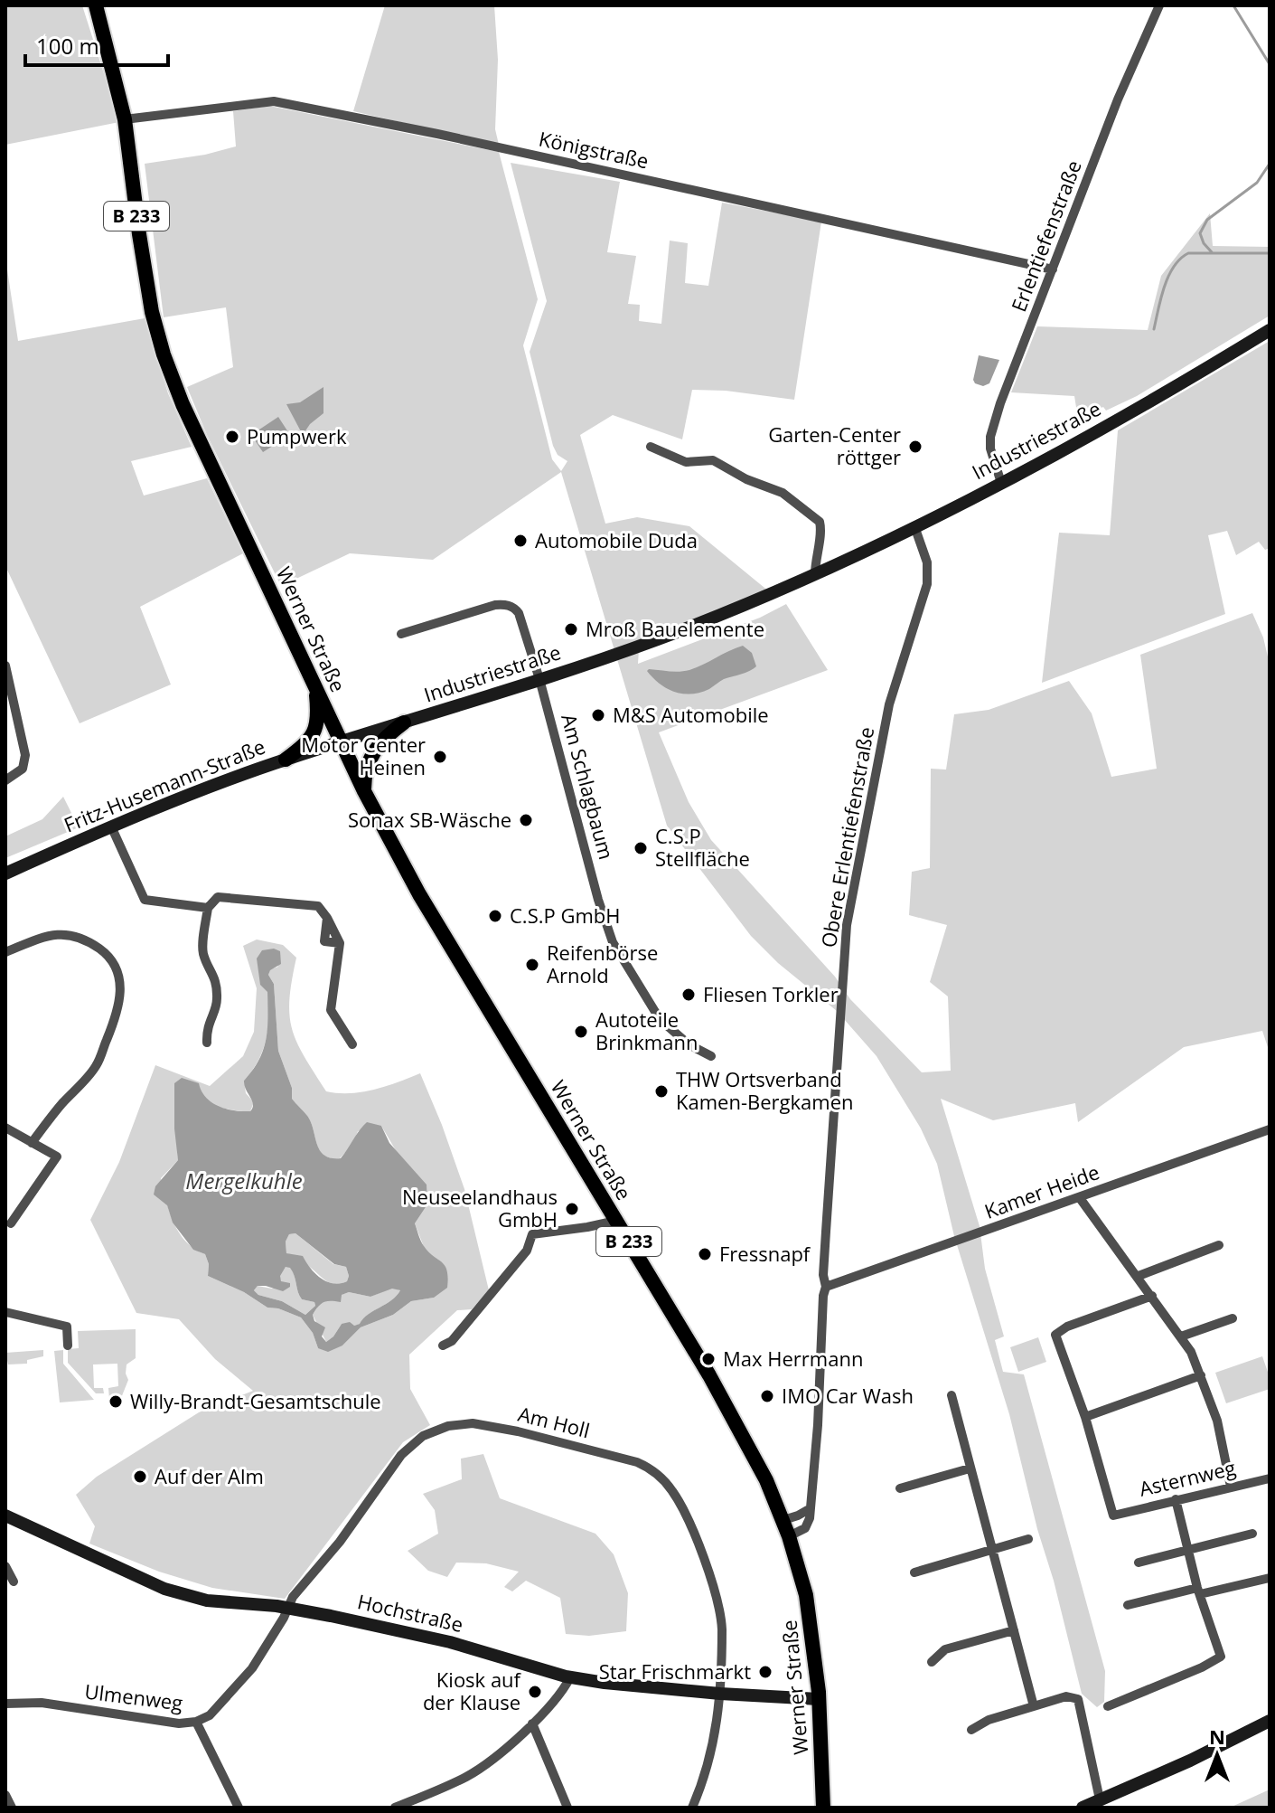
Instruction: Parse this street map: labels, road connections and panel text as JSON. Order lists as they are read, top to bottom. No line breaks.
{"streets":{"main road":["B 233","Werner Straße"],"street":["Königstraße","Erlentiefenstraße","Industriestraße","Fritz-Husemann-Straße","Am Schlagbaum","Obere Erlentiefenstraße","Kamer Heide","Am Holl","Asternweg","Hochstraße","Ulmenweg"]},"crossings":[["Königstraße","Erlentiefenstraße"],["Königstraße","Werner Straße"],["Erlentiefenstraße","Industriestraße"],["Industriestraße","Werner Straße"],["Industriestraße","Fritz-Husemann-Straße"],["Industriestraße","Am Schlagbaum"],["Industriestraße","Obere Erlentiefenstraße"],["Werner Straße","Fritz-Husemann-Straße"],["Werner Straße","Hochstraße"],["Obere Erlentiefenstraße","Kamer Heide"],["Am Holl","Hochstraße"],["Am Holl","Ulmenweg"],["Hochstraße","Ulmenweg"]],"water":["Mergelkuhle"],"places":["Pumpwerk","Garten-Center röttger","Automobile Duda","Mroß Bauelemente","M&S Automobile","Motor Center Heinen","Sonax SB-Wäsche","C.S.P Stellfläche","C.S.P GmbH","Reifenbörse Arnold","Fliesen Torkler","Autoteile Brinkmann","THW Ortsverband Kamen-Bergkamen","Neuseelandhaus GmbH","Fressnapf","Max Herrmann","IMO Car Wash","Willy-Brandt-Gesamtschule","Auf der Alm","Star Frischmarkt","Kiosk auf der Klause"],"scale_bar":"100 m","north":"top"}
